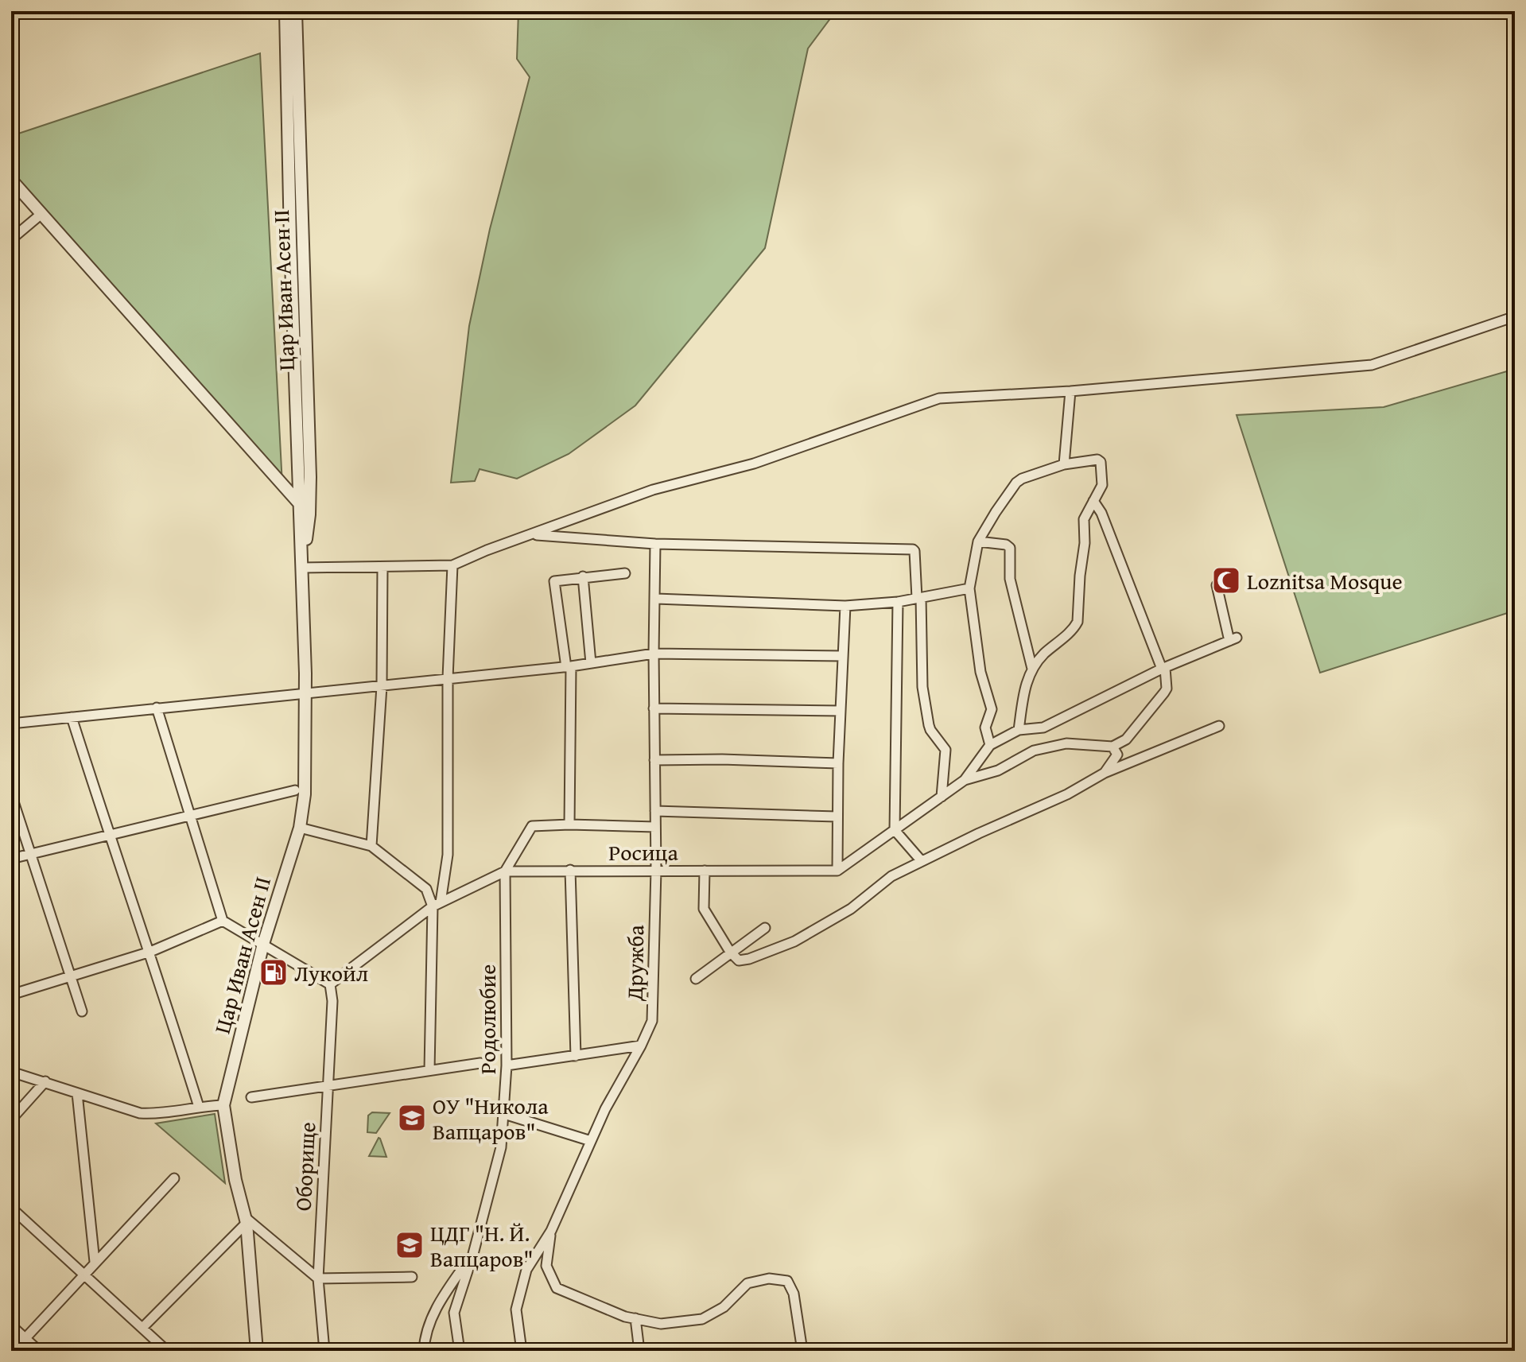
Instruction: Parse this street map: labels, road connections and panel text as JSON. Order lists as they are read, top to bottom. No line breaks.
{"streets":{"street":["Цар Иван Асен II","Росица","Дружба","Родолюбие","Оборище"]},"crossings":[["Росица","Дружба"],["Росица","Родолюбие"],["Росица","Оборище"]],"places":{"mosque":["Loznitsa Mosque"],"fuel station":["Лукойл"],"school or university":["ОУ \"Никола Вапцаров\"","ЦДГ \"Н. Й. Вапцаров\""]}}
